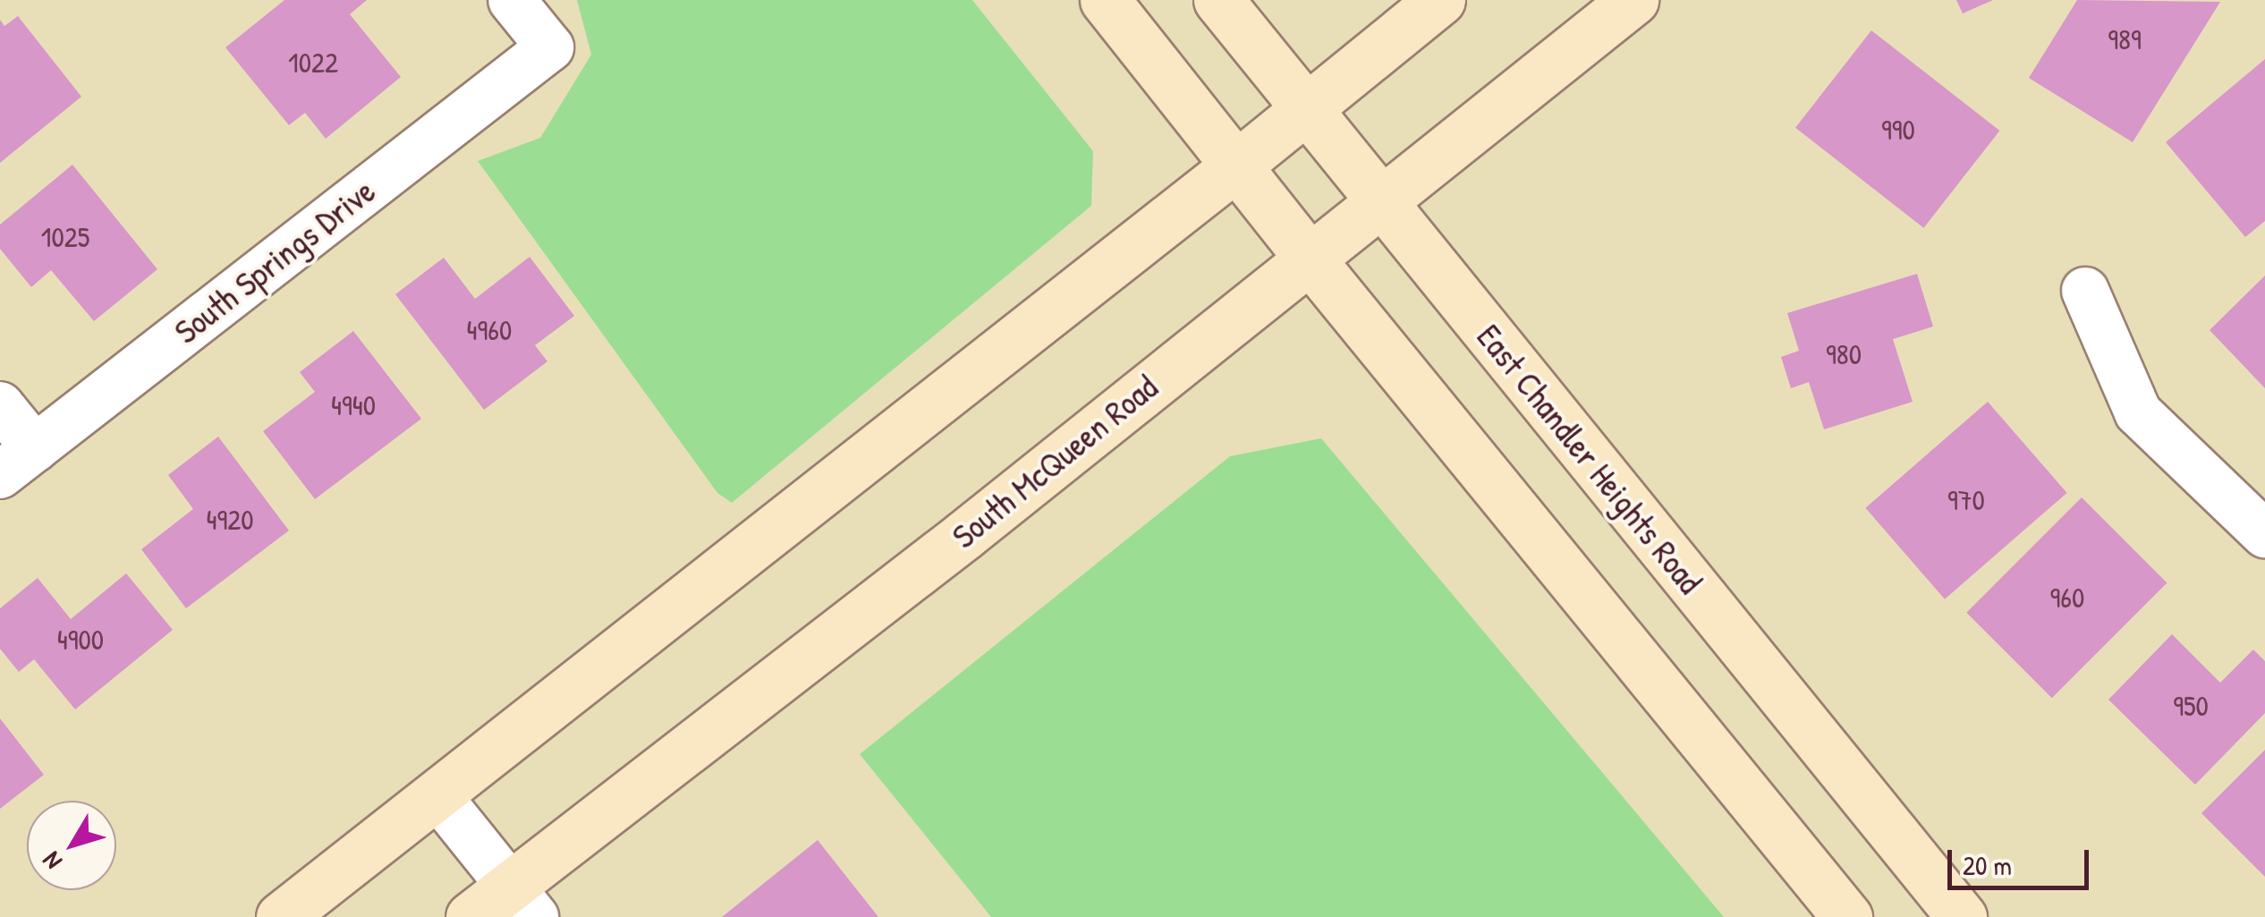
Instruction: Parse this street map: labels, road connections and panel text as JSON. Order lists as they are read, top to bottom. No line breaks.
{"streets":{"main road":["East Chandler Heights Road","South McQueen Road"],"street":["South Springs Drive"]},"crossings":[["East Chandler Heights Road","South McQueen Road"]],"house_numbers":["989","1022","990","1025","4960","980","4940","970","4920","960","4900","950"],"scale_bar":"20 m","north":"bottom left"}
